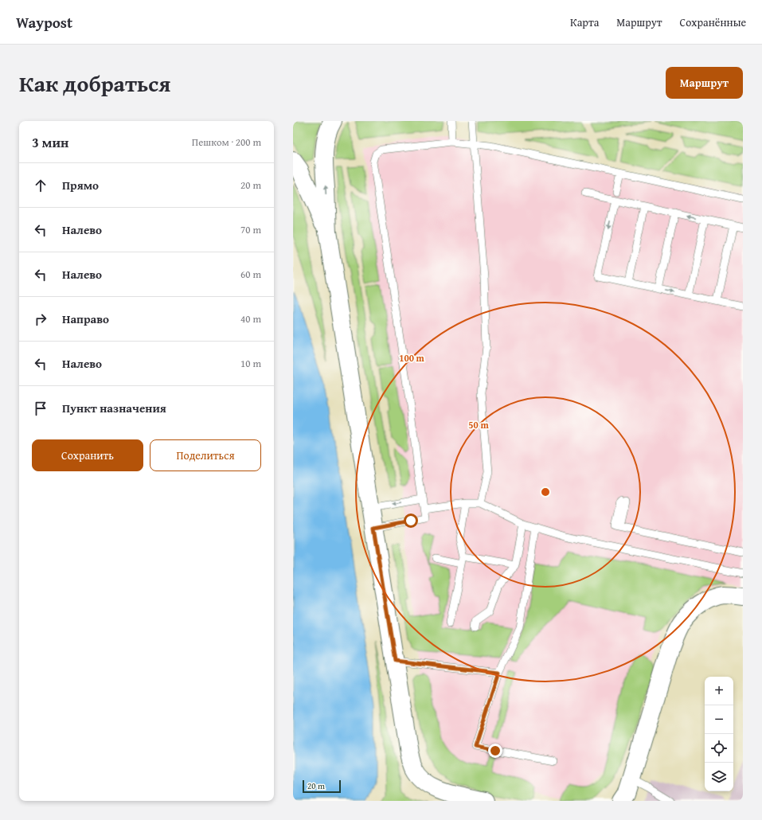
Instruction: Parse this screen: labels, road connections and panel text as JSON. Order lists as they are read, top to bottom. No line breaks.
{"scale_bar":"20 m","page":{"header":"Waypost","nav":["Карта","Маршрут","Сохранённые"],"title":"Как добраться","buttons":["Маршрут",["Сохранить","Поделиться"]],"heading":["3 мин","Пешком · 200 m"],"list":[["Прямо","20 m"],["Налево","70 m"],["Налево","60 m"],["Направо","40 m"],["Налево","10 m"],"Пункт назначения"],"map_buttons":["+","−"],"scale":"20 m"},"rings":["100 m","50 m"]}
